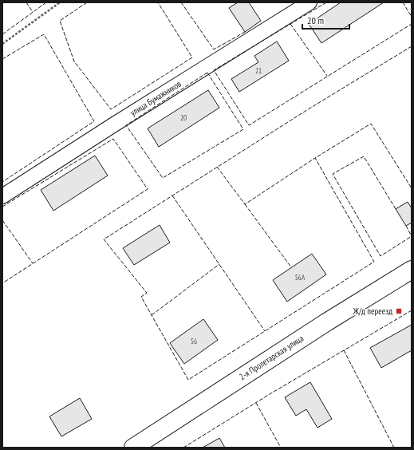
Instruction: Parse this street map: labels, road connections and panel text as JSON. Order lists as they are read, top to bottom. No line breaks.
{"streets":{"main road":["2-я Пролетарская улица"],"street":["улица Бумажников"]},"places":{"transit":["Ж/д переезд"]},"house_numbers":["21","20","56А","56"],"scale_bar":"20 m"}
